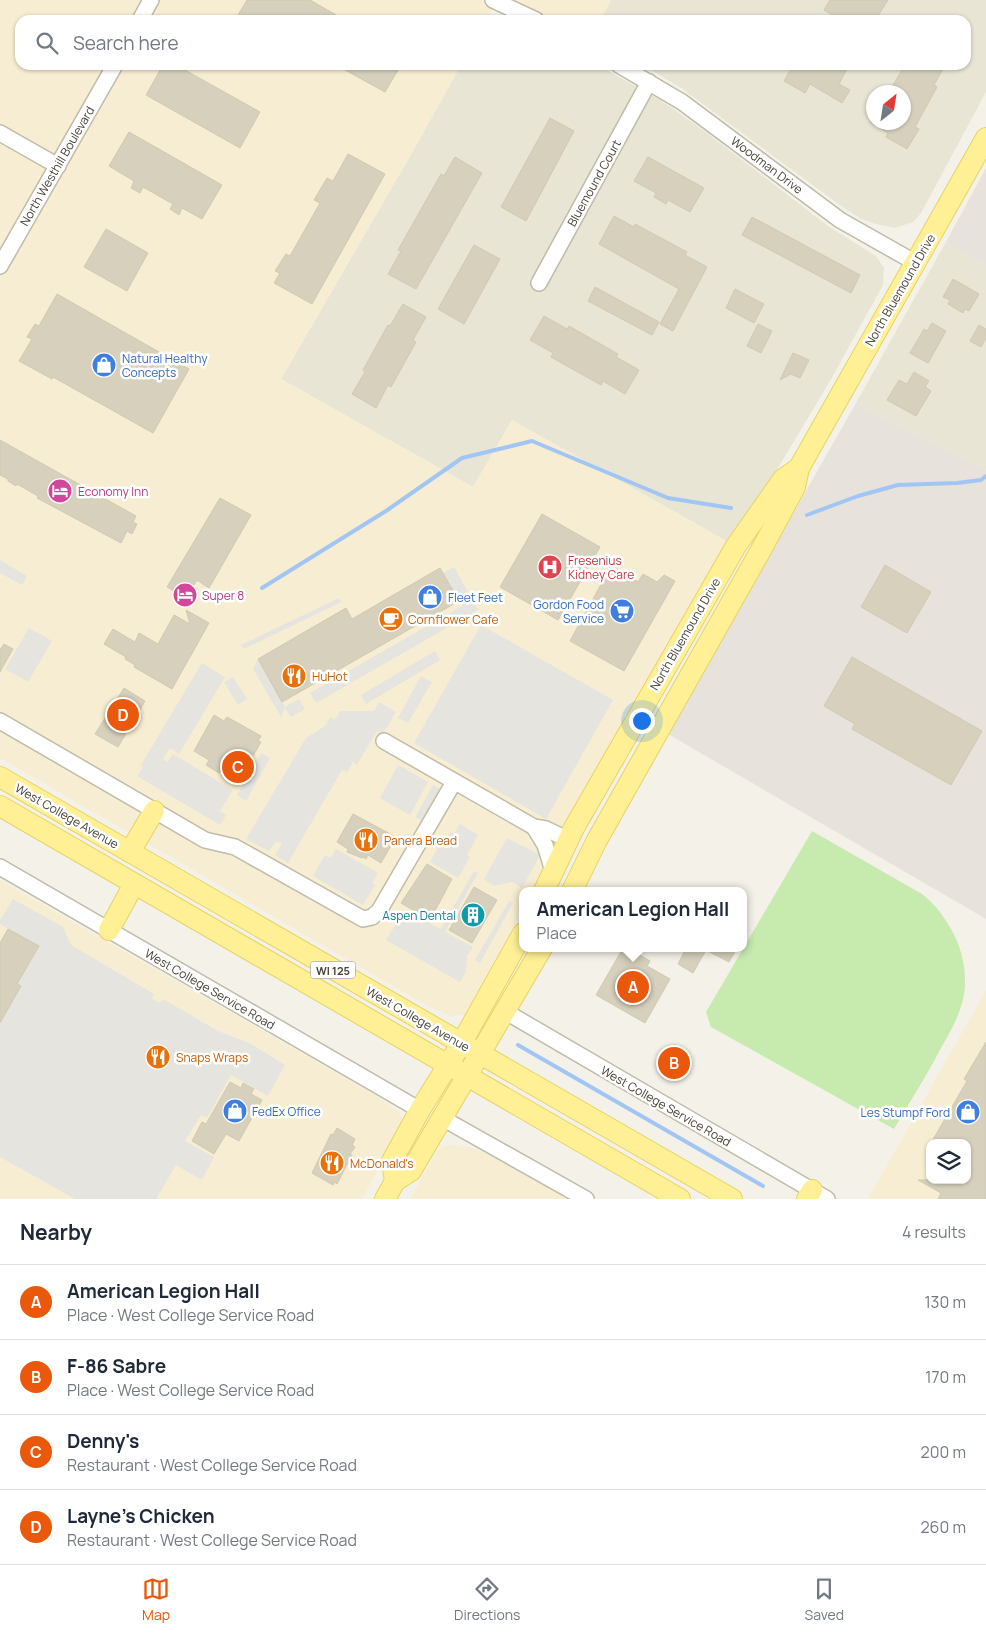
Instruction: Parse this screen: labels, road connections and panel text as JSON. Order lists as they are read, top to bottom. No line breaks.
{"streets":{"main road":["North Bluemound Drive","West College Avenue","WI 125"],"street":["Woodman Drive","North Westhill Boulevard","Bluemound Court","West College Service Road"]},"crossings":[["Woodman Drive","Bluemound Court"],["Woodman Drive","North Bluemound Drive"]],"places":{"shop":["Natural Healthy Concepts","Fleet Feet","FedEx Office","Les Stumpf Ford"],"hotel":["Economy Inn","Super 8"],"hospital":["Fresenius Kidney Care"],"supermarket":["Gordon Food Service"],"cafe":["Cornflower Cafe"],"restaurant":["HuHot","Panera Bread","Snaps Wraps","McDonald's"],"building":["Aspen Dental"]},"north":"top right","page":{"search":"Search here","pins":["D","C","A","B"],"popup":["American Legion Hall","Place"],"heading":["Nearby","4 results"],"list":[{"mark":"A","name":"American Legion Hall","note":"Place · West College Service Road","value":"130 m"},{"mark":"B","name":"F-86 Sabre","note":"Place · West College Service Road","value":"170 m"},{"mark":"C","name":"Denny's","note":"Restaurant · West College Service Road","value":"200 m"},{"mark":"D","name":"Layne's Chicken","note":"Restaurant · West College Service Road","value":"260 m"}],"nav":["Map","Directions","Saved"]}}
